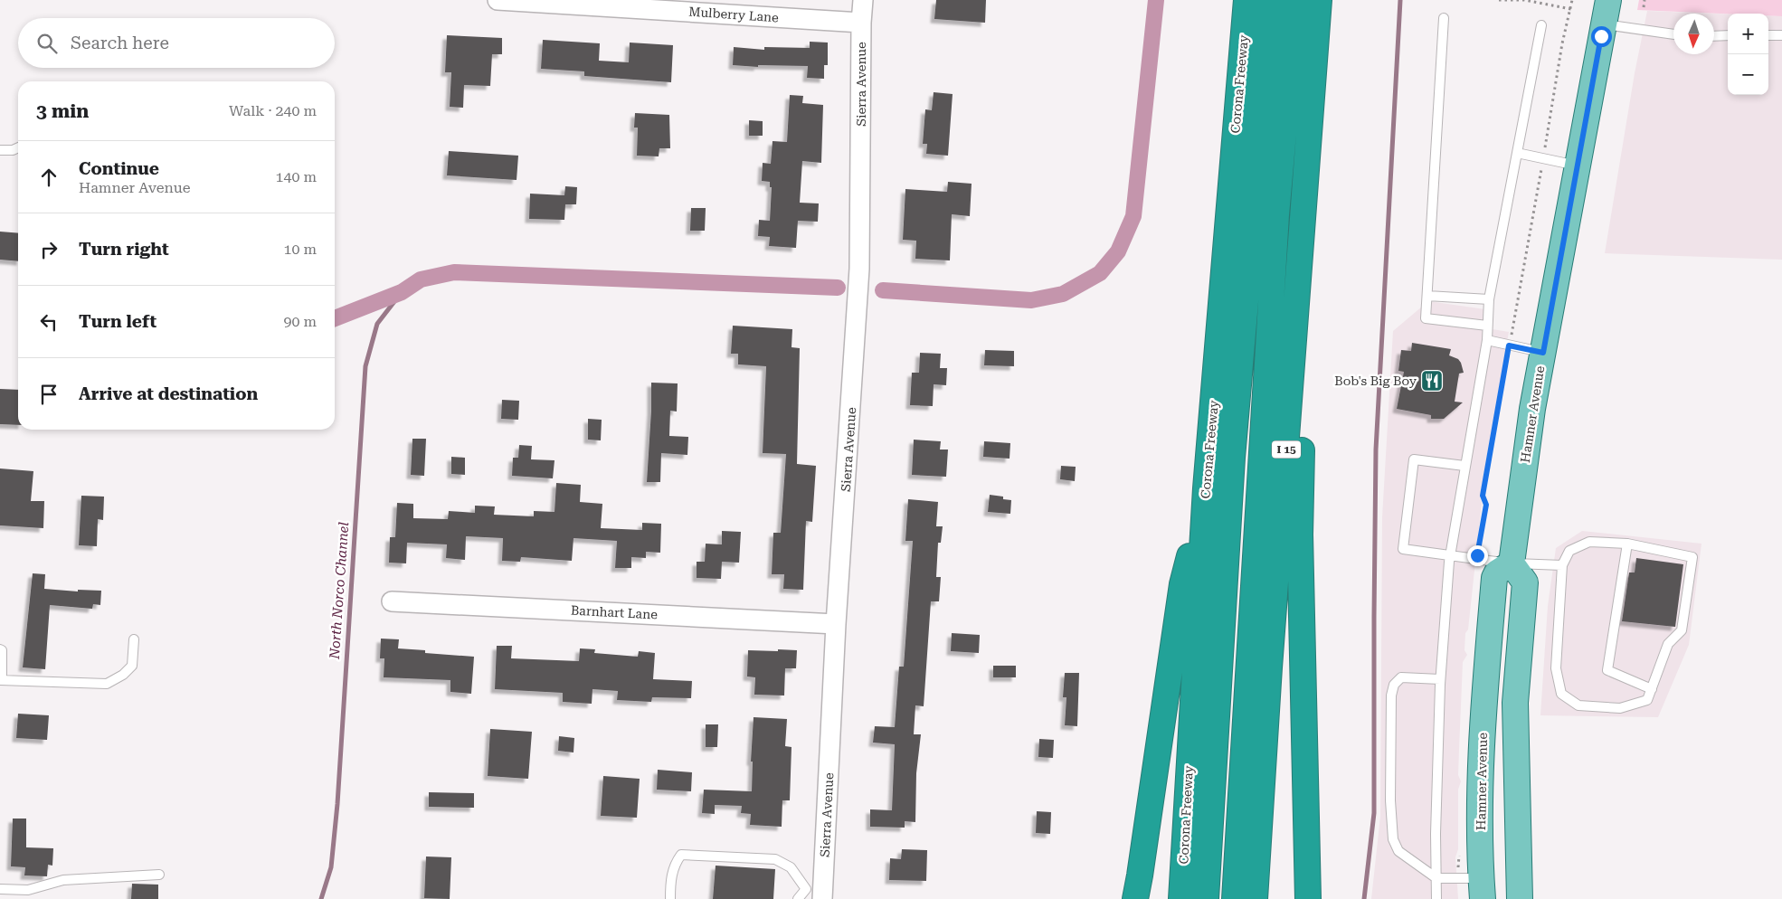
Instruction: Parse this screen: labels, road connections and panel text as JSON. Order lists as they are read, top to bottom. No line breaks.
{"streets":{"highway":["Corona Freeway","I 15"],"main road":["Hamner Avenue"],"street":["Mulberry Lane","Sierra Avenue","Barnhart Lane"]},"crossings":[["Mulberry Lane","Sierra Avenue"],["Sierra Avenue","Barnhart Lane"]],"water":["North Norco Channel"],"places":{"restaurant":["Bob's Big Boy"]},"north":"bottom","page":{"map_buttons":["+","−"],"search":"Search here","heading":["3 min","Walk · 240 m"],"list":[["Continue","Hamner Avenue","140 m"],["Turn right","10 m"],["Turn left","90 m"],"Arrive at destination"]}}
